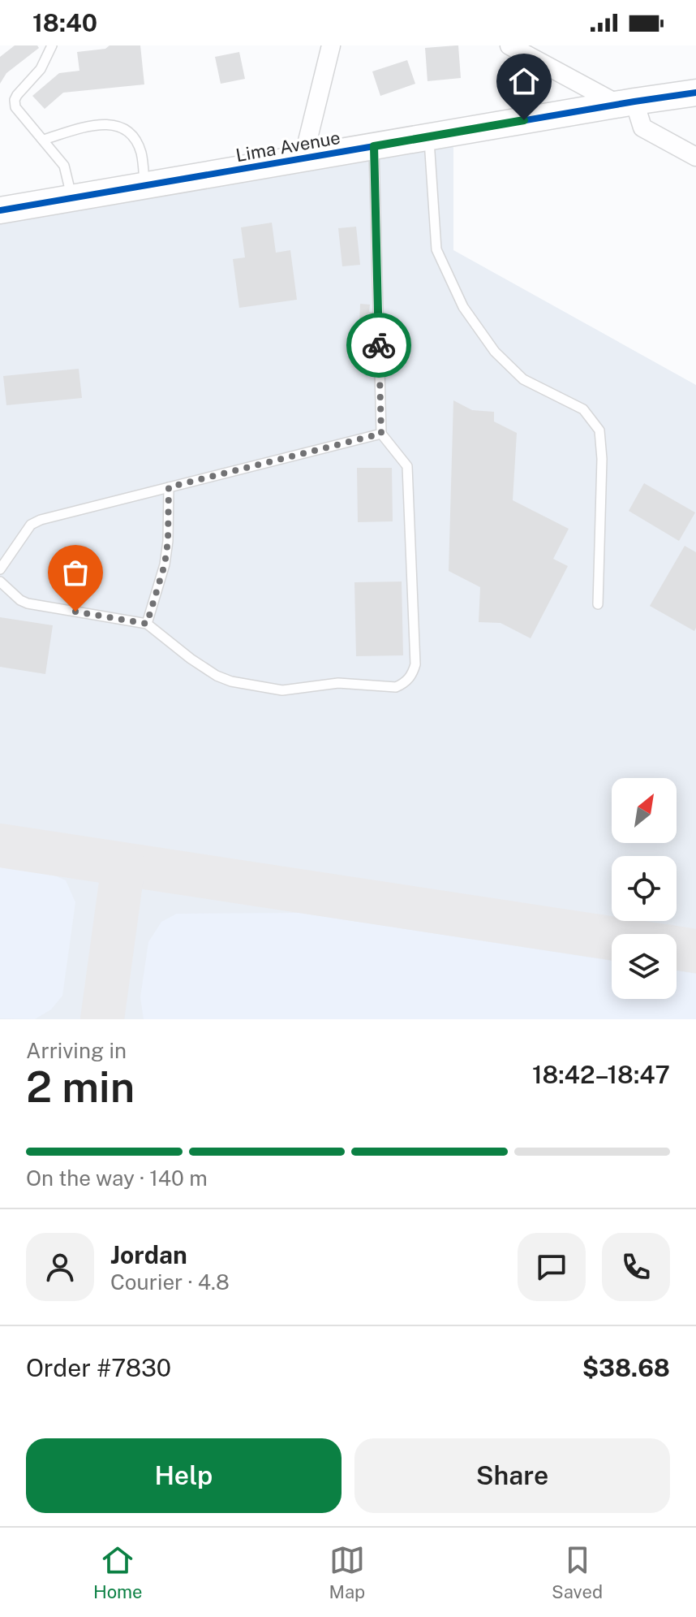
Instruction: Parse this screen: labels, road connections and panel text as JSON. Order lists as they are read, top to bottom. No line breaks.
{"streets":{"street":["Lima Avenue"]},"north":"top right","page":{"status":"18:40","heading":["2 min","Arriving in","18:42–18:47"],"panel":["Jordan","Courier · 4.8","Order #7830","$38.68"],"bar":"On the way · 140 m","buttons":["Help","Share"],"tabs":["Home","Map","Saved"]}}
